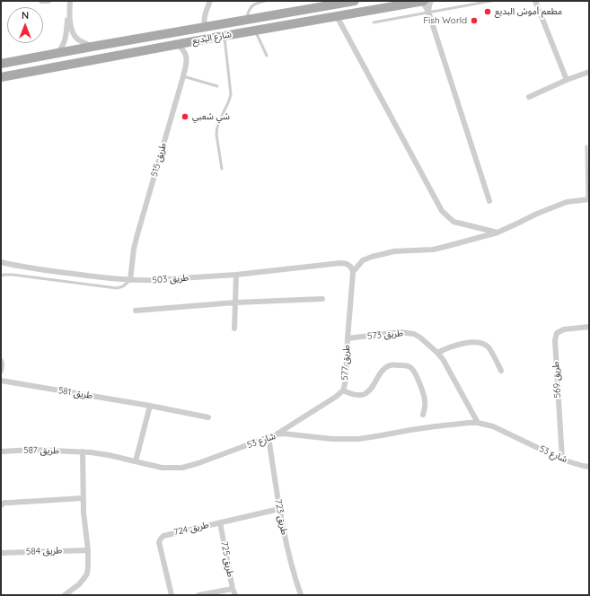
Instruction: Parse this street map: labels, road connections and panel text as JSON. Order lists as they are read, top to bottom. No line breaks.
{"streets":{"main road":["شارع البديع"],"street":["طريق 515","طريق 503","طريق 573","طريق 577","طريق 569","طريق 581","شارع 53","طريق 587","طريق 723","طريق 724","طريق 584","طريق 725"]},"crossings":[["شارع البديع","طريق 515"],["طريق 515","طريق 503"],["طريق 503","طريق 577"],["طريق 573","طريق 577"],["طريق 573","شارع 53"],["طريق 577","شارع 53"],["طريق 569","شارع 53"],["شارع 53","طريق 587"],["شارع 53","طريق 723"],["طريق 723","طريق 724"],["طريق 724","طريق 725"]],"places":["مطعم أموش البديع","Fish World","شي شعبي"],"north":"top"}
